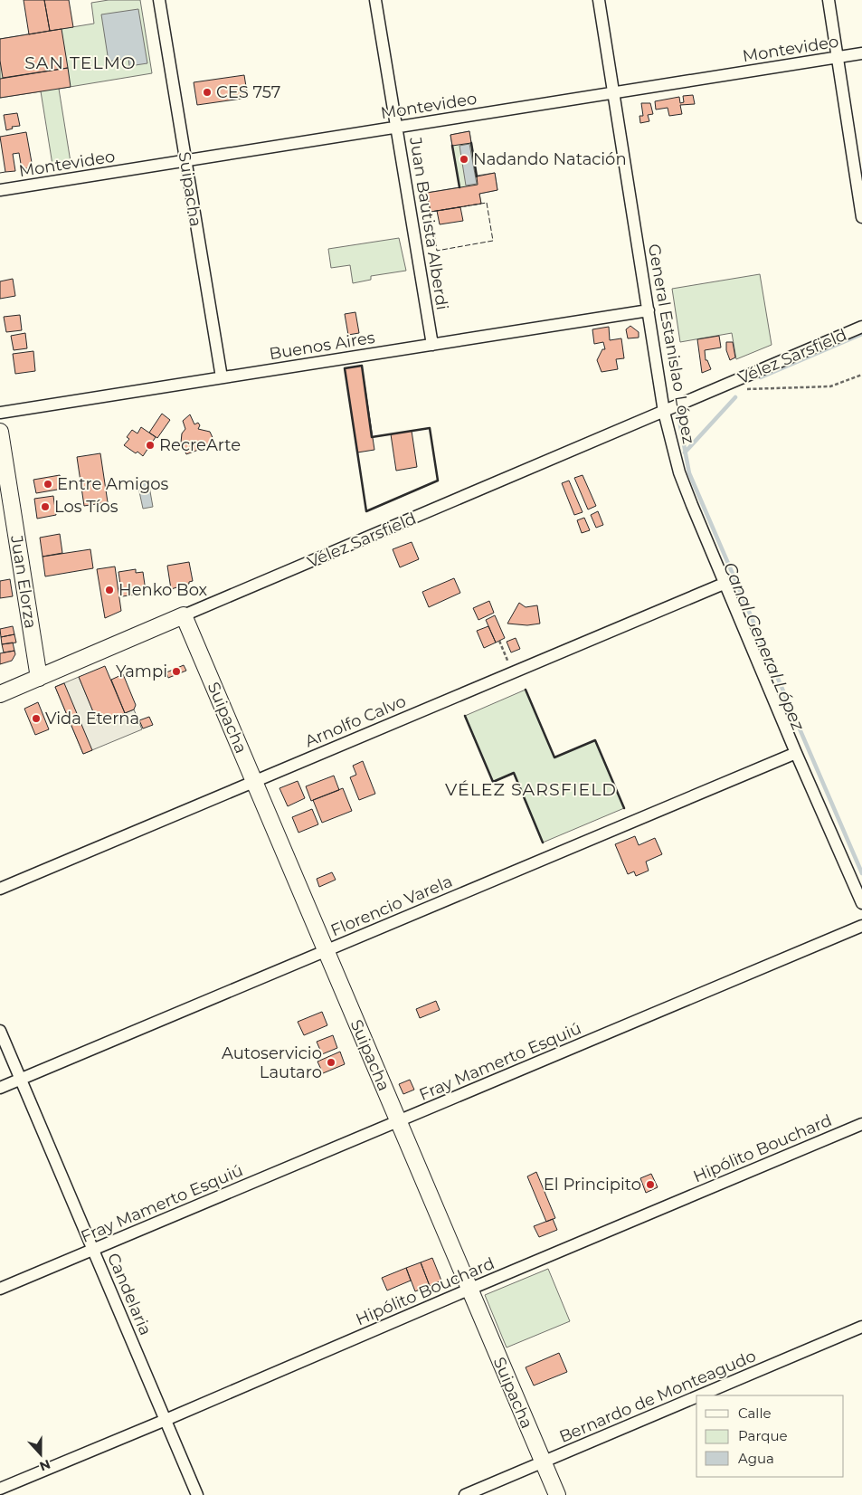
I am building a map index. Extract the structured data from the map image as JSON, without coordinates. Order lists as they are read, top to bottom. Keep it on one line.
{"streets":{"main road":["Suipacha","Vélez Sarsfield","Juan Elorza"],"street":["Montevideo","Juan Bautista Alberdi","General Estanislao López","Buenos Aires","Arnolfo Calvo","Florencio Varela","Fray Mamerto Esquiú","Hipólito Bouchard","Candelaria","Bernardo de Monteagudo"]},"crossings":[["Montevideo","Suipacha"],["Montevideo","Juan Bautista Alberdi"],["Montevideo","General Estanislao López"],["Suipacha","Buenos Aires"],["Suipacha","Vélez Sarsfield"],["Suipacha","Arnolfo Calvo"],["Suipacha","Florencio Varela"],["Suipacha","Fray Mamerto Esquiú"],["Suipacha","Hipólito Bouchard"],["Suipacha","Bernardo de Monteagudo"],["Juan Bautista Alberdi","Buenos Aires"],["General Estanislao López","Buenos Aires"],["General Estanislao López","Vélez Sarsfield"],["General Estanislao López","Arnolfo Calvo"],["General Estanislao López","Florencio Varela"],["Vélez Sarsfield","Juan Elorza"],["Florencio Varela","Candelaria"],["Fray Mamerto Esquiú","Candelaria"],["Hipólito Bouchard","Candelaria"]],"districts":["SAN TELMO","VÉLEZ SARSFIELD"],"water":["Canal General López"],"places":["CES 757","Nadando Natación","RecreArte","Entre Amigos","Los Tíos","Henko Box","Yampi","Vida Eterna","Autoservicio Lautaro","El Principito"],"legend":["Calle","Parque","Agua"],"north":"bottom"}
